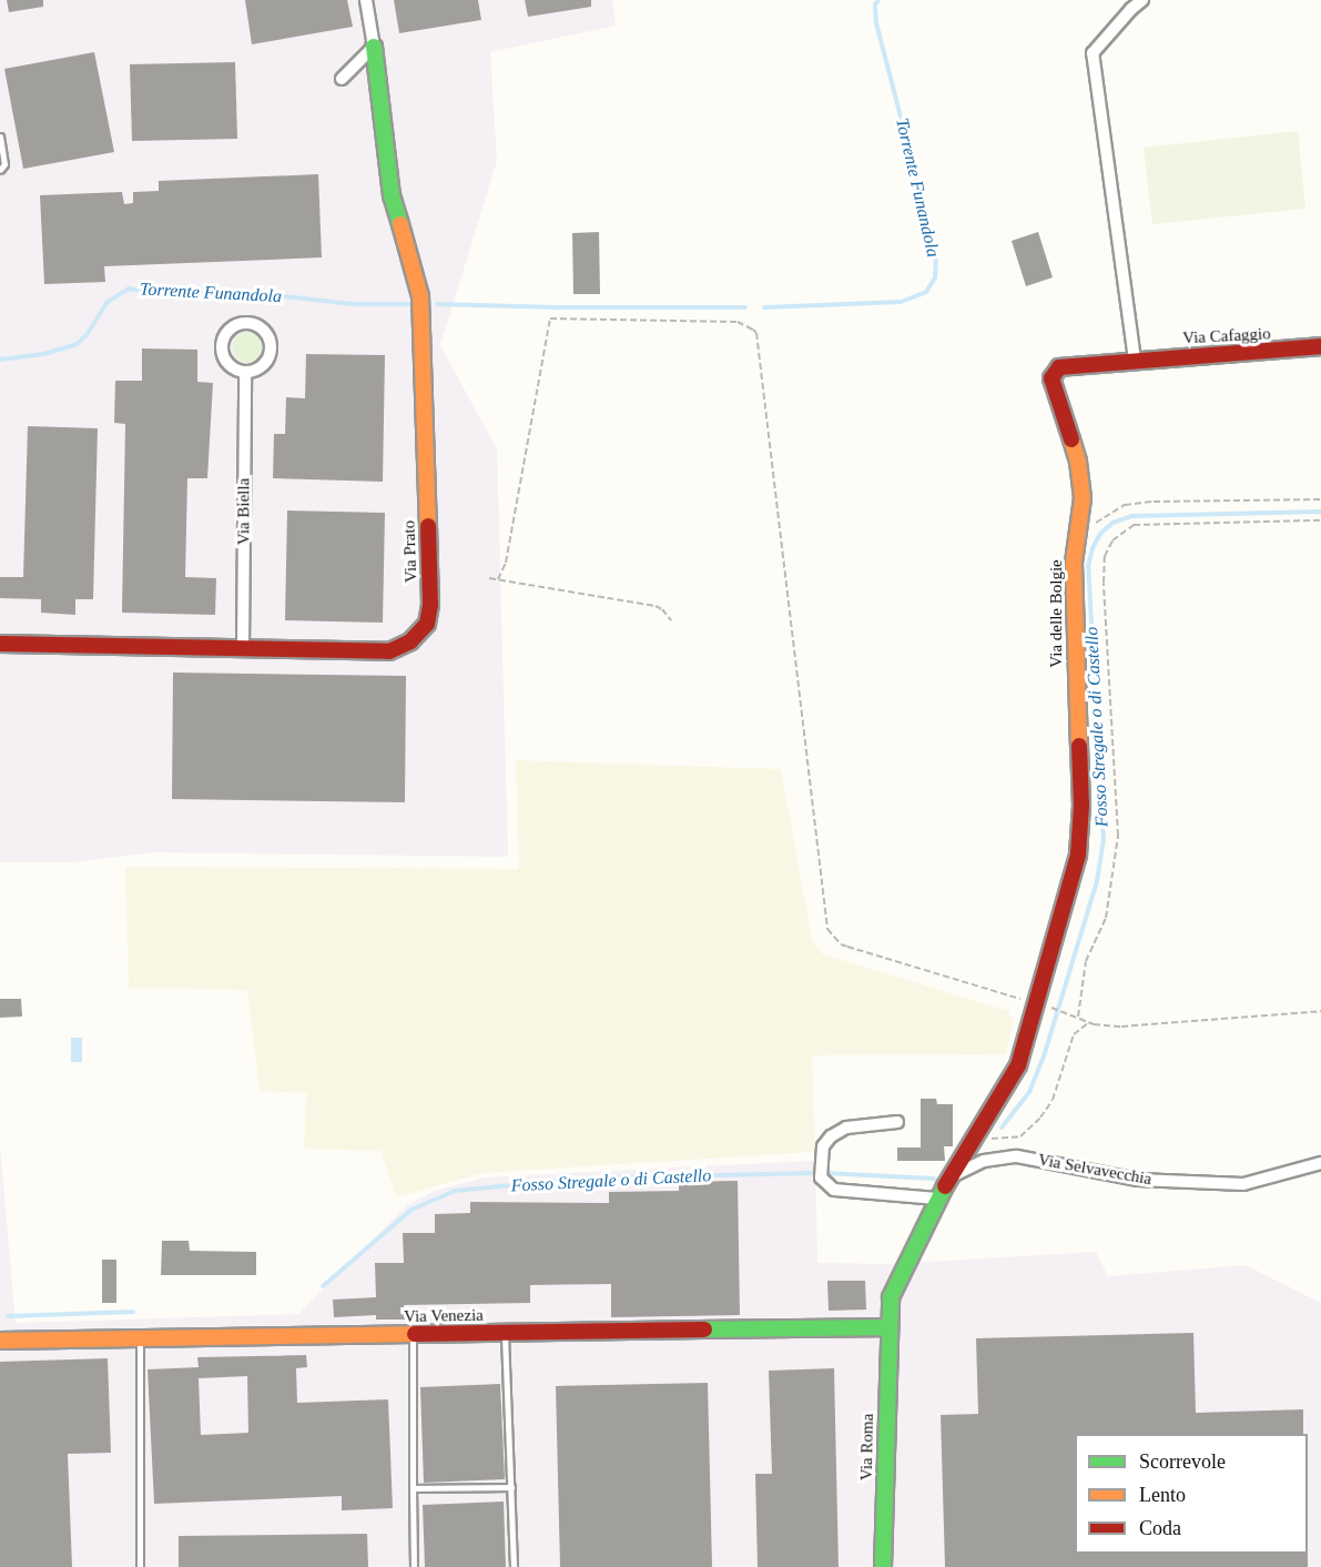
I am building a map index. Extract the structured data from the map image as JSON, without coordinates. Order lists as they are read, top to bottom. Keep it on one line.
{"streets":{"street":["Via Cafaggio","Via Biella","Via Prato","Via delle Bolgie","Via Selvavecchia","Via Venezia","Via Roma"]},"crossings":[["Via Cafaggio","Via delle Bolgie"],["Via Biella","Via Prato"],["Via delle Bolgie","Via Selvavecchia"],["Via delle Bolgie","Via Roma"],["Via Venezia","Via Roma"]],"water":["Torrente Funandola","Fosso Stregale o di Castello"],"legend":["Scorrevole","Lento","Coda"]}
